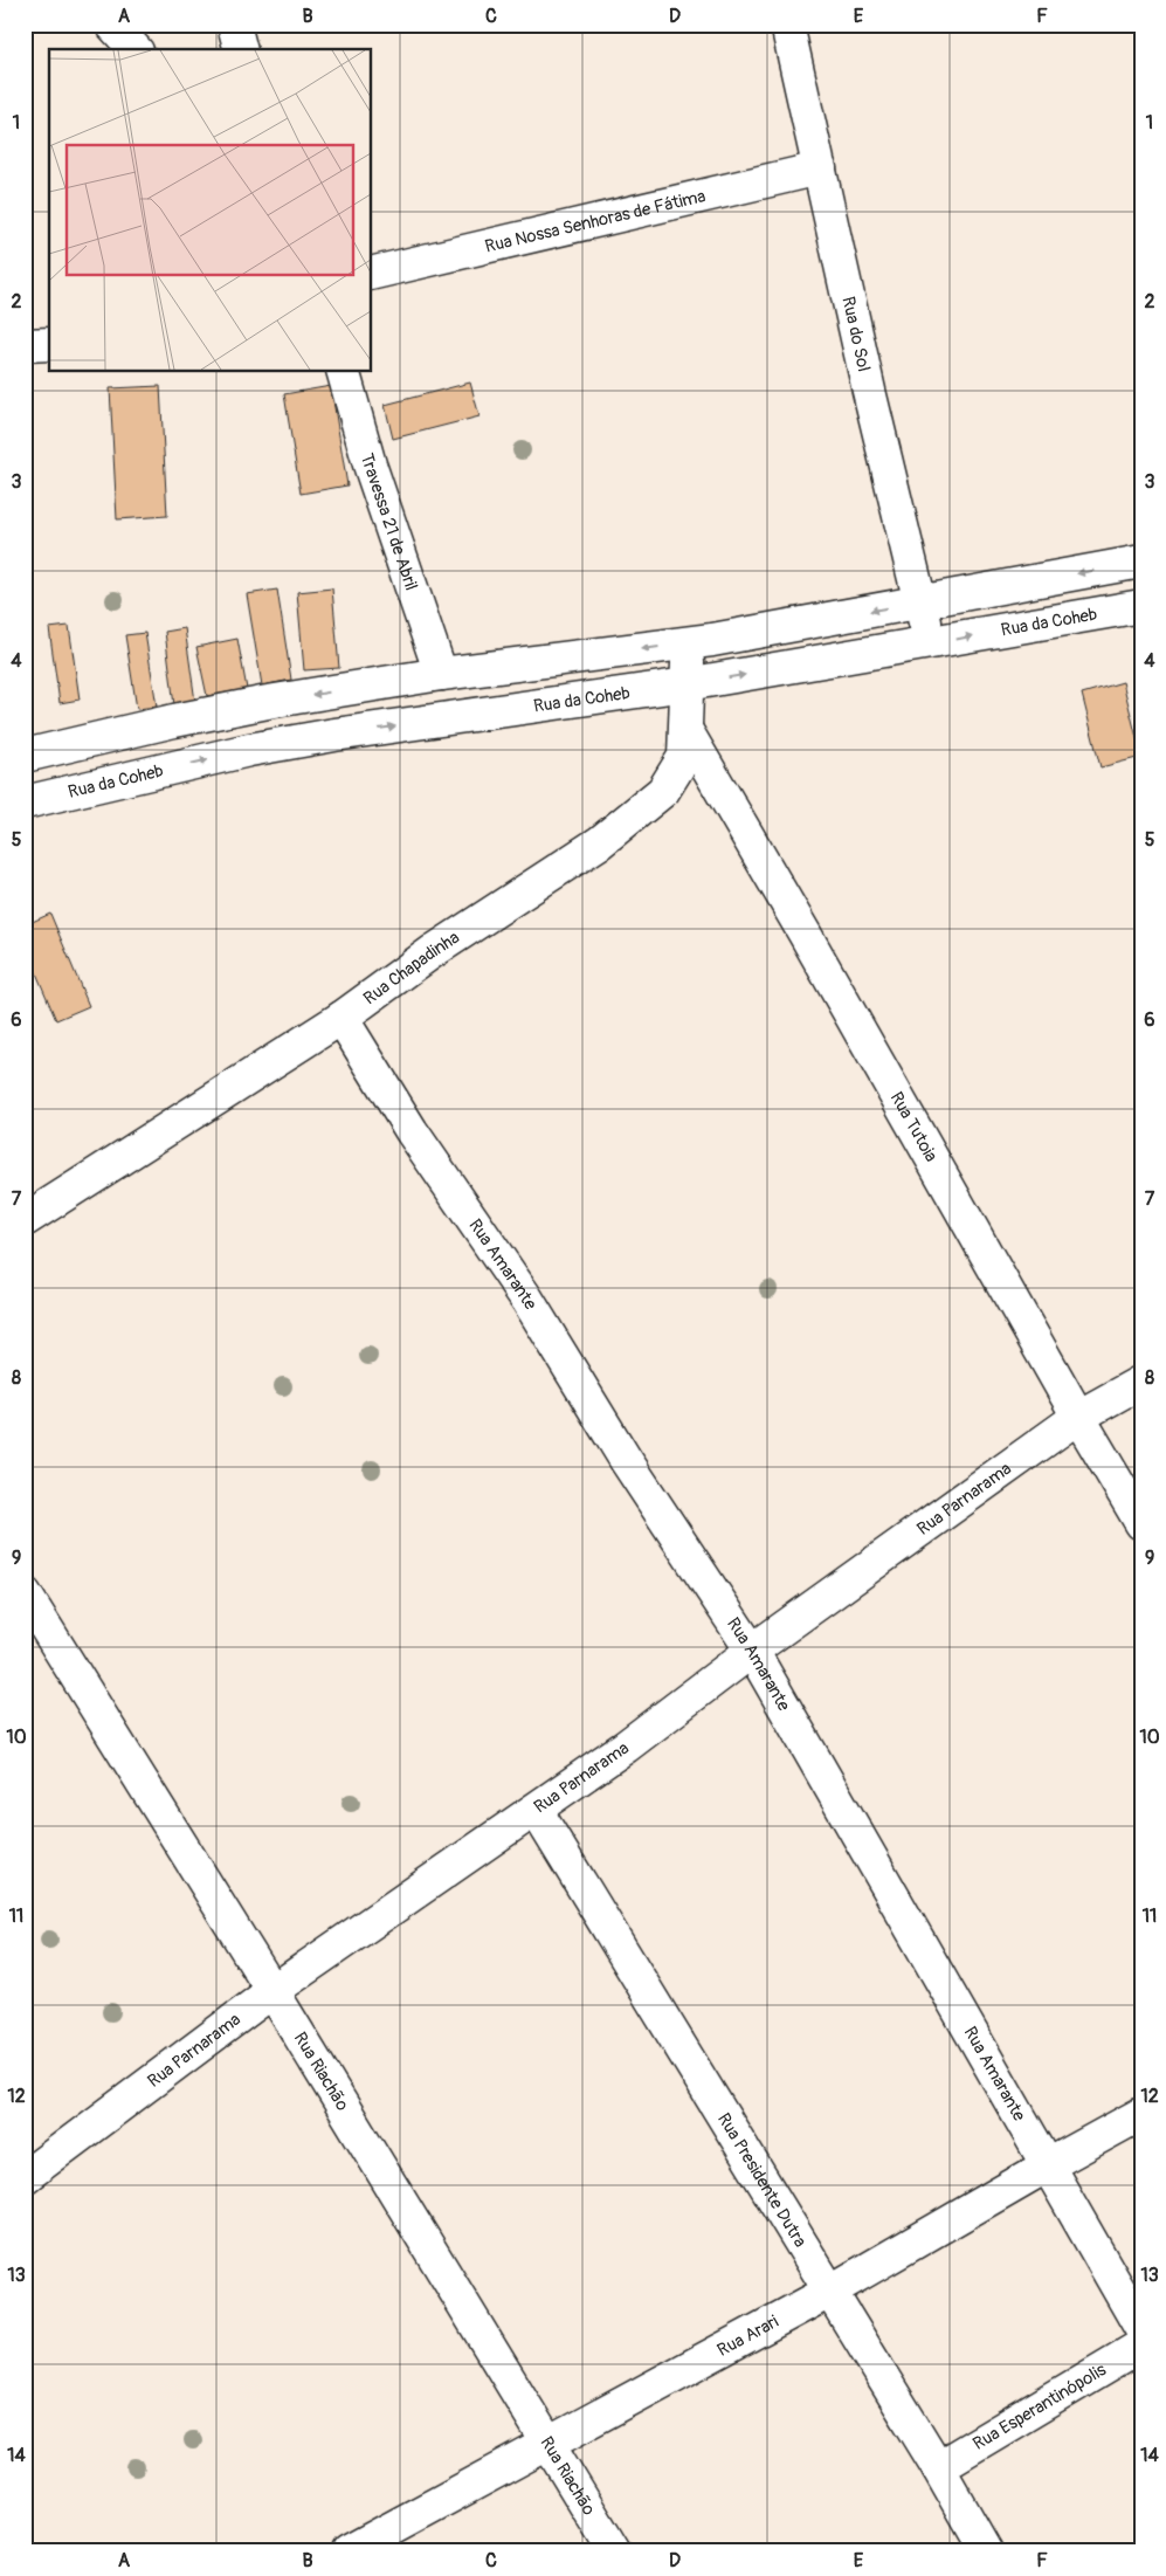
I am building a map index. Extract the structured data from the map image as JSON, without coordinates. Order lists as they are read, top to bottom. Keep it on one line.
{"streets":{"street":["Rua Nossa Senhoras de Fátima","Rua do Sol","Travessa 21 de Abril","Rua da Coheb","Rua Chapadinha","Rua Tutoia","Rua Amarante","Rua Parnarama","Rua Riachão","Rua Presidente Dutra","Rua Arari","Rua Esperantinópolis"]},"crossings":[["Rua Nossa Senhoras de Fátima","Rua do Sol"],["Rua do Sol","Rua da Coheb"],["Rua da Coheb","Rua Chapadinha"],["Rua Chapadinha","Rua Tutoia"],["Rua Chapadinha","Rua Amarante"],["Rua Tutoia","Rua Parnarama"],["Rua Amarante","Rua Parnarama"],["Rua Amarante","Rua Arari"],["Rua Parnarama","Rua Riachão"],["Rua Parnarama","Rua Presidente Dutra"],["Rua Riachão","Rua Arari"],["Rua Presidente Dutra","Rua Arari"],["Rua Presidente Dutra","Rua Esperantinópolis"]],"grid":{"columns":["A","B","C","D","E","F"],"rows":["1","2","3","4","5","6","7","8","9","10","11","12","13","14"]}}
